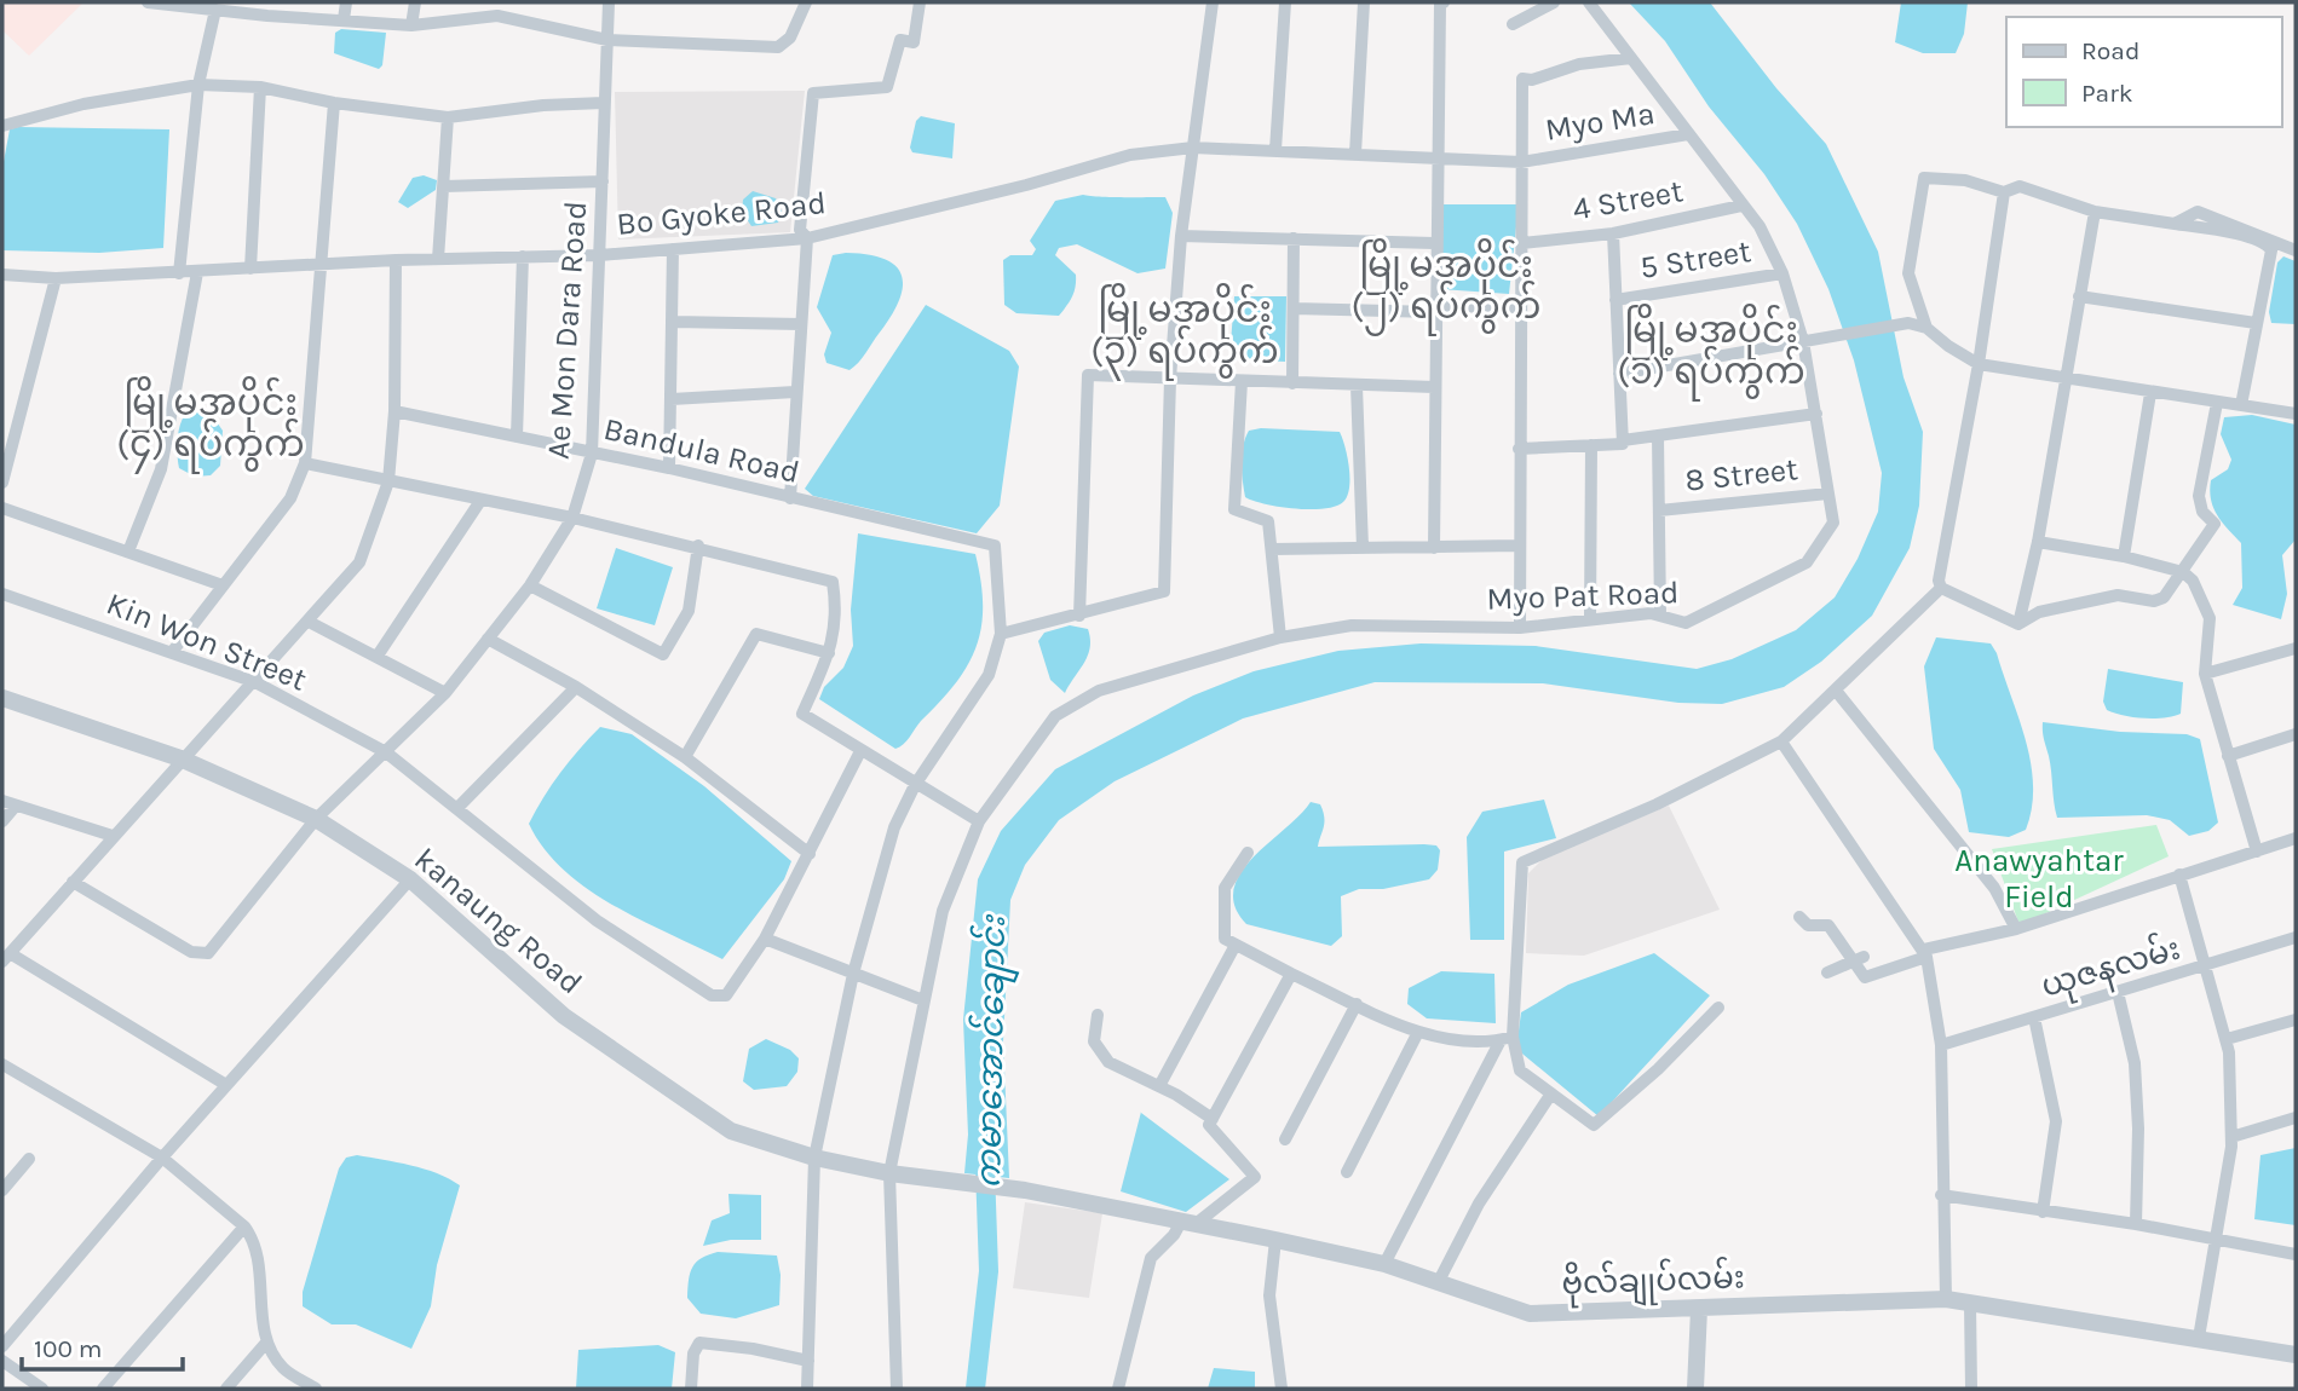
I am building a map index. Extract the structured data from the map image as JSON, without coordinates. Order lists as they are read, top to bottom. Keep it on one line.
{"streets":{"street":["Myo Ma","4 Street","Bo Gyoke Road","5 Street","Ae Mon Dara Road","Bandula Road","8 Street","Myo Pat Road","Kin Won Street","kanaung Road","ယုဇနလမ်း","ဗိုလ်ချုပ်လမ်း"]},"crossings":[["Myo Ma","Bo Gyoke Road"],["Myo Ma","Myo Pat Road"],["4 Street","Myo Pat Road"],["Bo Gyoke Road","Ae Mon Dara Road"],["5 Street","Myo Pat Road"],["Ae Mon Dara Road","Bandula Road"],["Ae Mon Dara Road","Kin Won Street"],["Ae Mon Dara Road","kanaung Road"],["8 Street","Myo Pat Road"],["Myo Pat Road","kanaung Road"],["kanaung Road","ဗိုလ်ချုပ်လမ်း"]],"districts":["မြို့မအပိုင်း (၂) ရပ်ကွက်","မြို့မအပိုင်း (၃) ရပ်ကွက်","မြို့မအပိုင်း (၁) ရပ်ကွက်","မြို့မအပိုင်း (၄) ရပ်ကွက်"],"water":["ကမာအောင်ချောင်း"],"parks":["Anawyahtar Field"],"legend":["Road","Park"],"scale_bar":"100 m"}
